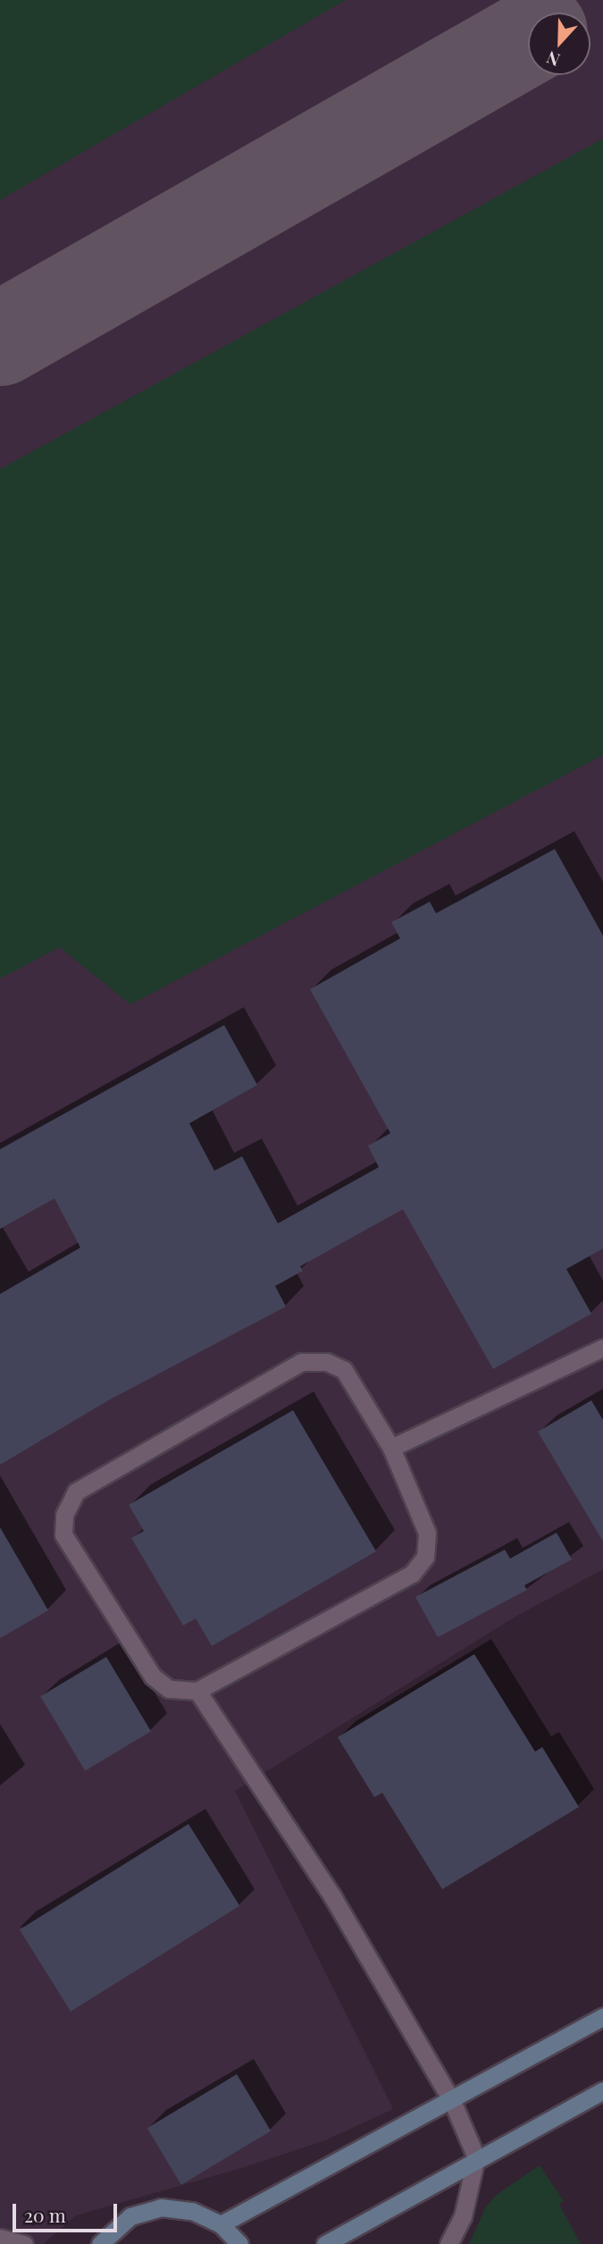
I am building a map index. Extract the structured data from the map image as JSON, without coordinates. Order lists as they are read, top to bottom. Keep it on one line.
{"scale_bar":"20 m","north":"bottom"}
